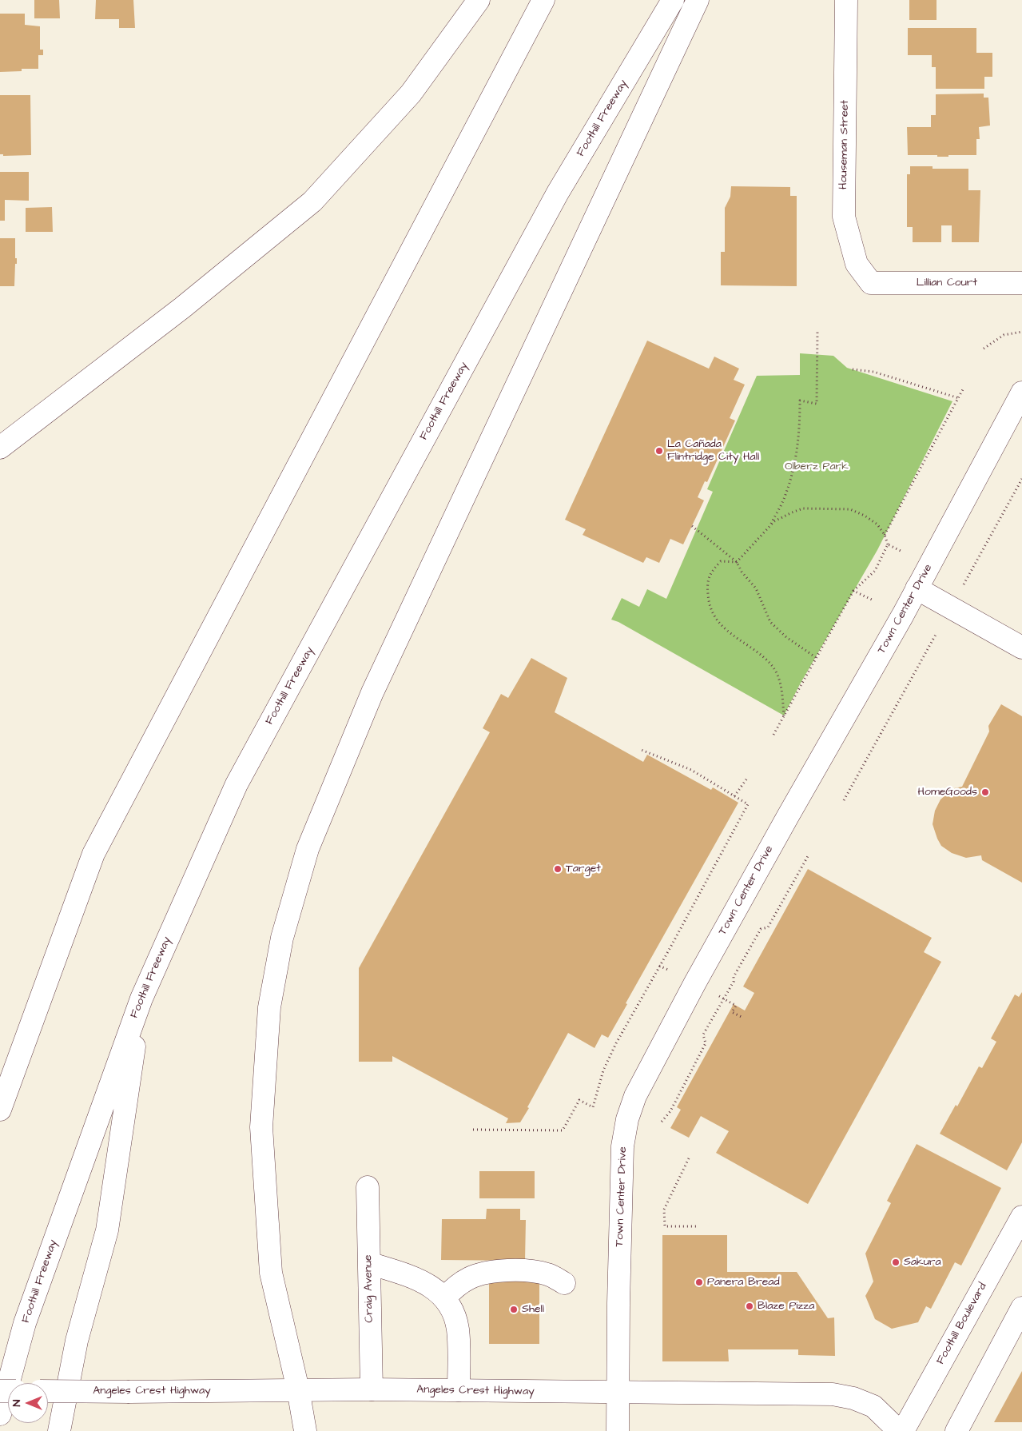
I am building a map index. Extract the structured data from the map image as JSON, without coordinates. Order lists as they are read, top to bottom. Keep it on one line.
{"streets":{"main road":["Foothill Freeway","Houseman Street","Lillian Court","Town Center Drive","Craig Avenue","Foothill Boulevard","Angeles Crest Highway"]},"crossings":[["Houseman Street","Lillian Court"],["Town Center Drive","Angeles Crest Highway"],["Craig Avenue","Angeles Crest Highway"]],"parks":["Olberz Park"],"places":["La Cañada Flintridge City Hall","HomeGoods","Target","Sakura","Panera Bread","Blaze Pizza","Shell"],"north":"left"}
